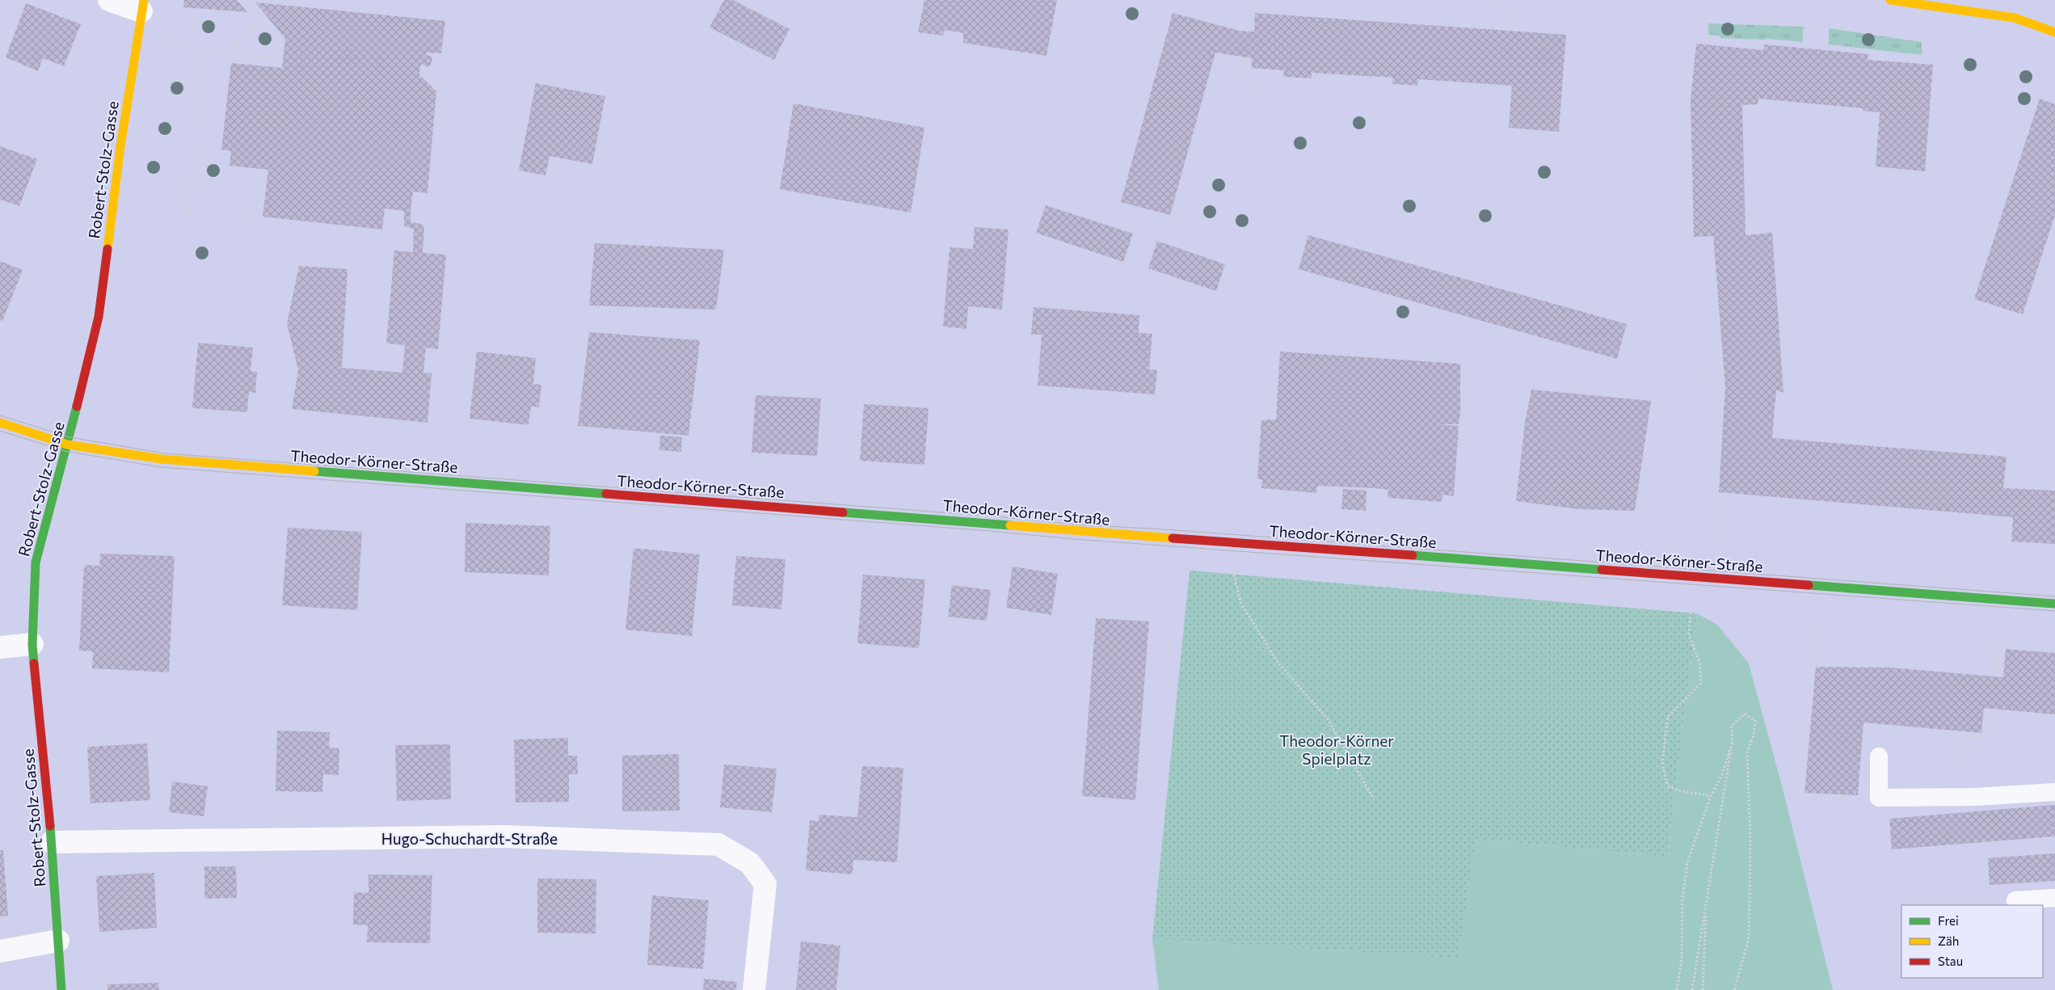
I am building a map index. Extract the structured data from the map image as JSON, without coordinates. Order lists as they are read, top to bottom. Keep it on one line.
{"streets":{"main road":["Robert-Stolz-Gasse","Theodor-Körner-Straße"],"street":["Hugo-Schuchardt-Straße"]},"crossings":[["Robert-Stolz-Gasse","Theodor-Körner-Straße"],["Robert-Stolz-Gasse","Hugo-Schuchardt-Straße"]],"parks":["Theodor-Körner Spielplatz"],"legend":["Frei","Zäh","Stau"]}
